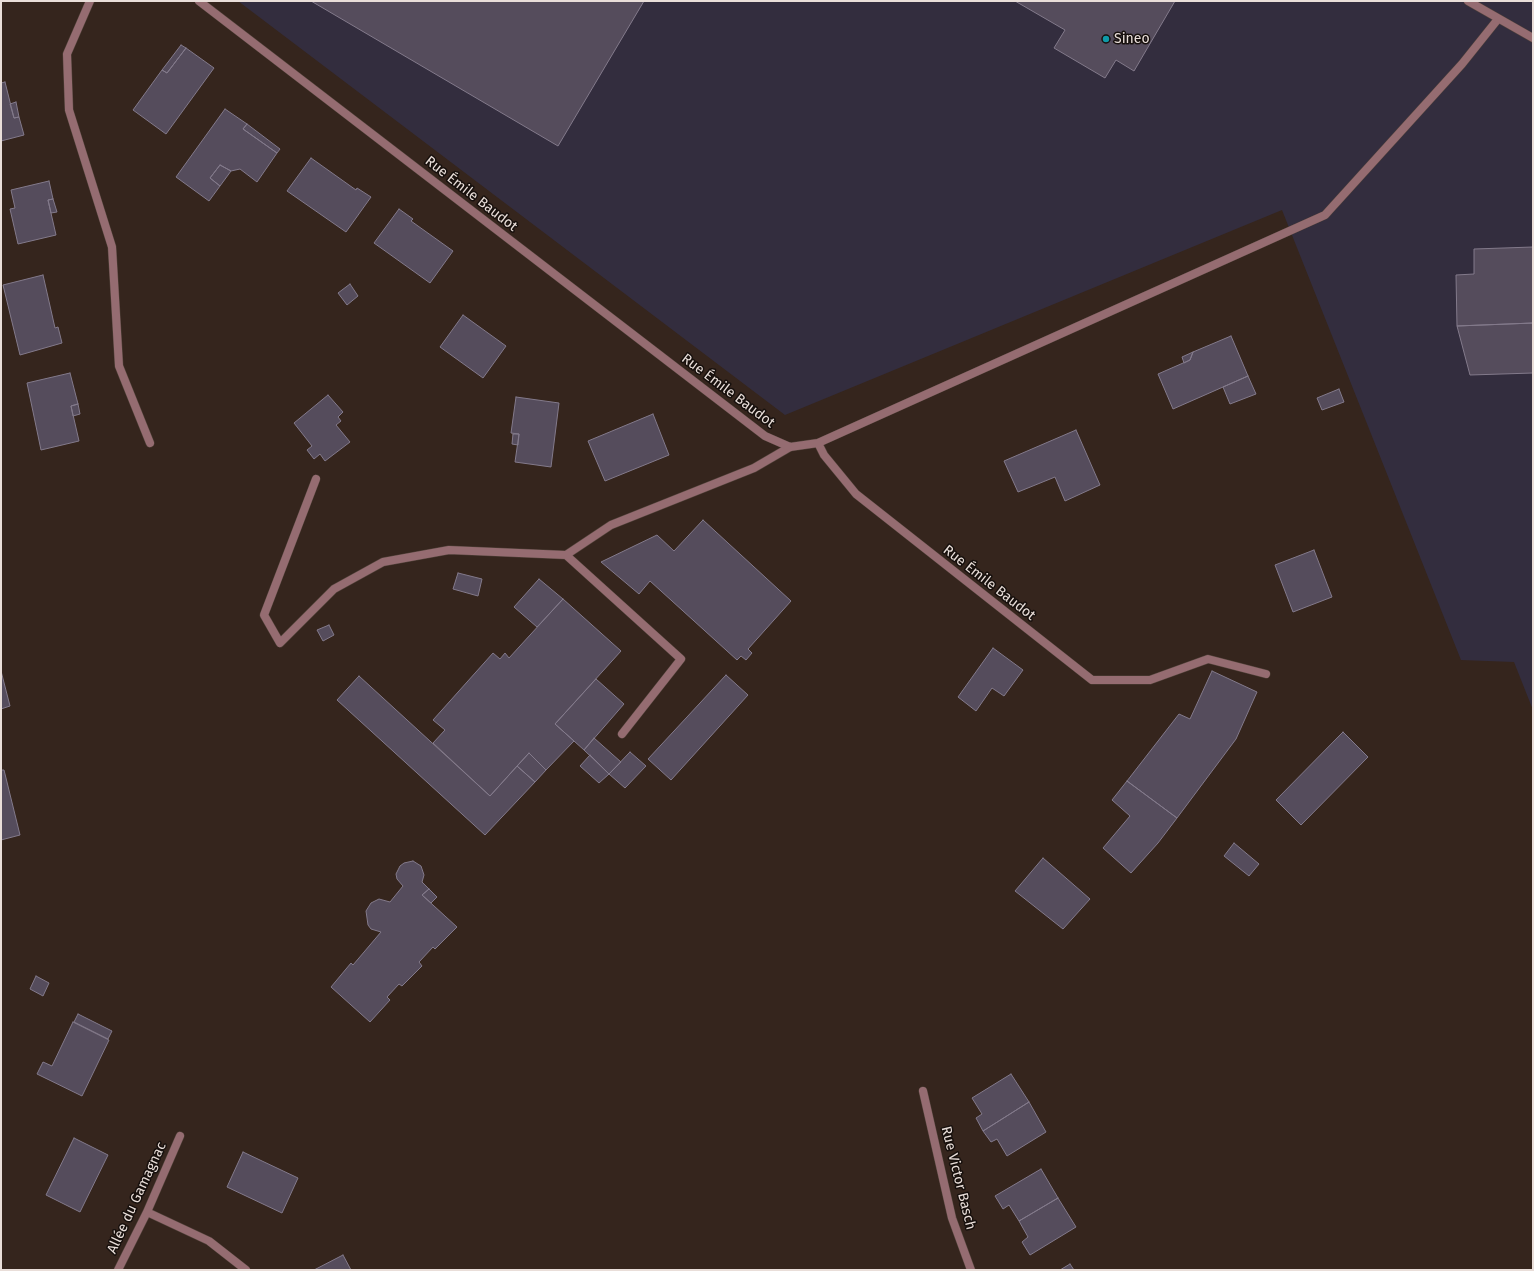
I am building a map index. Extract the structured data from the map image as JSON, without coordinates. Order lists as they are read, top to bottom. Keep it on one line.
{"streets":{"street":["Rue Émile Baudot","Rue Victor Basch","Allée du Gamagnac"]},"places":["Sineo"]}
